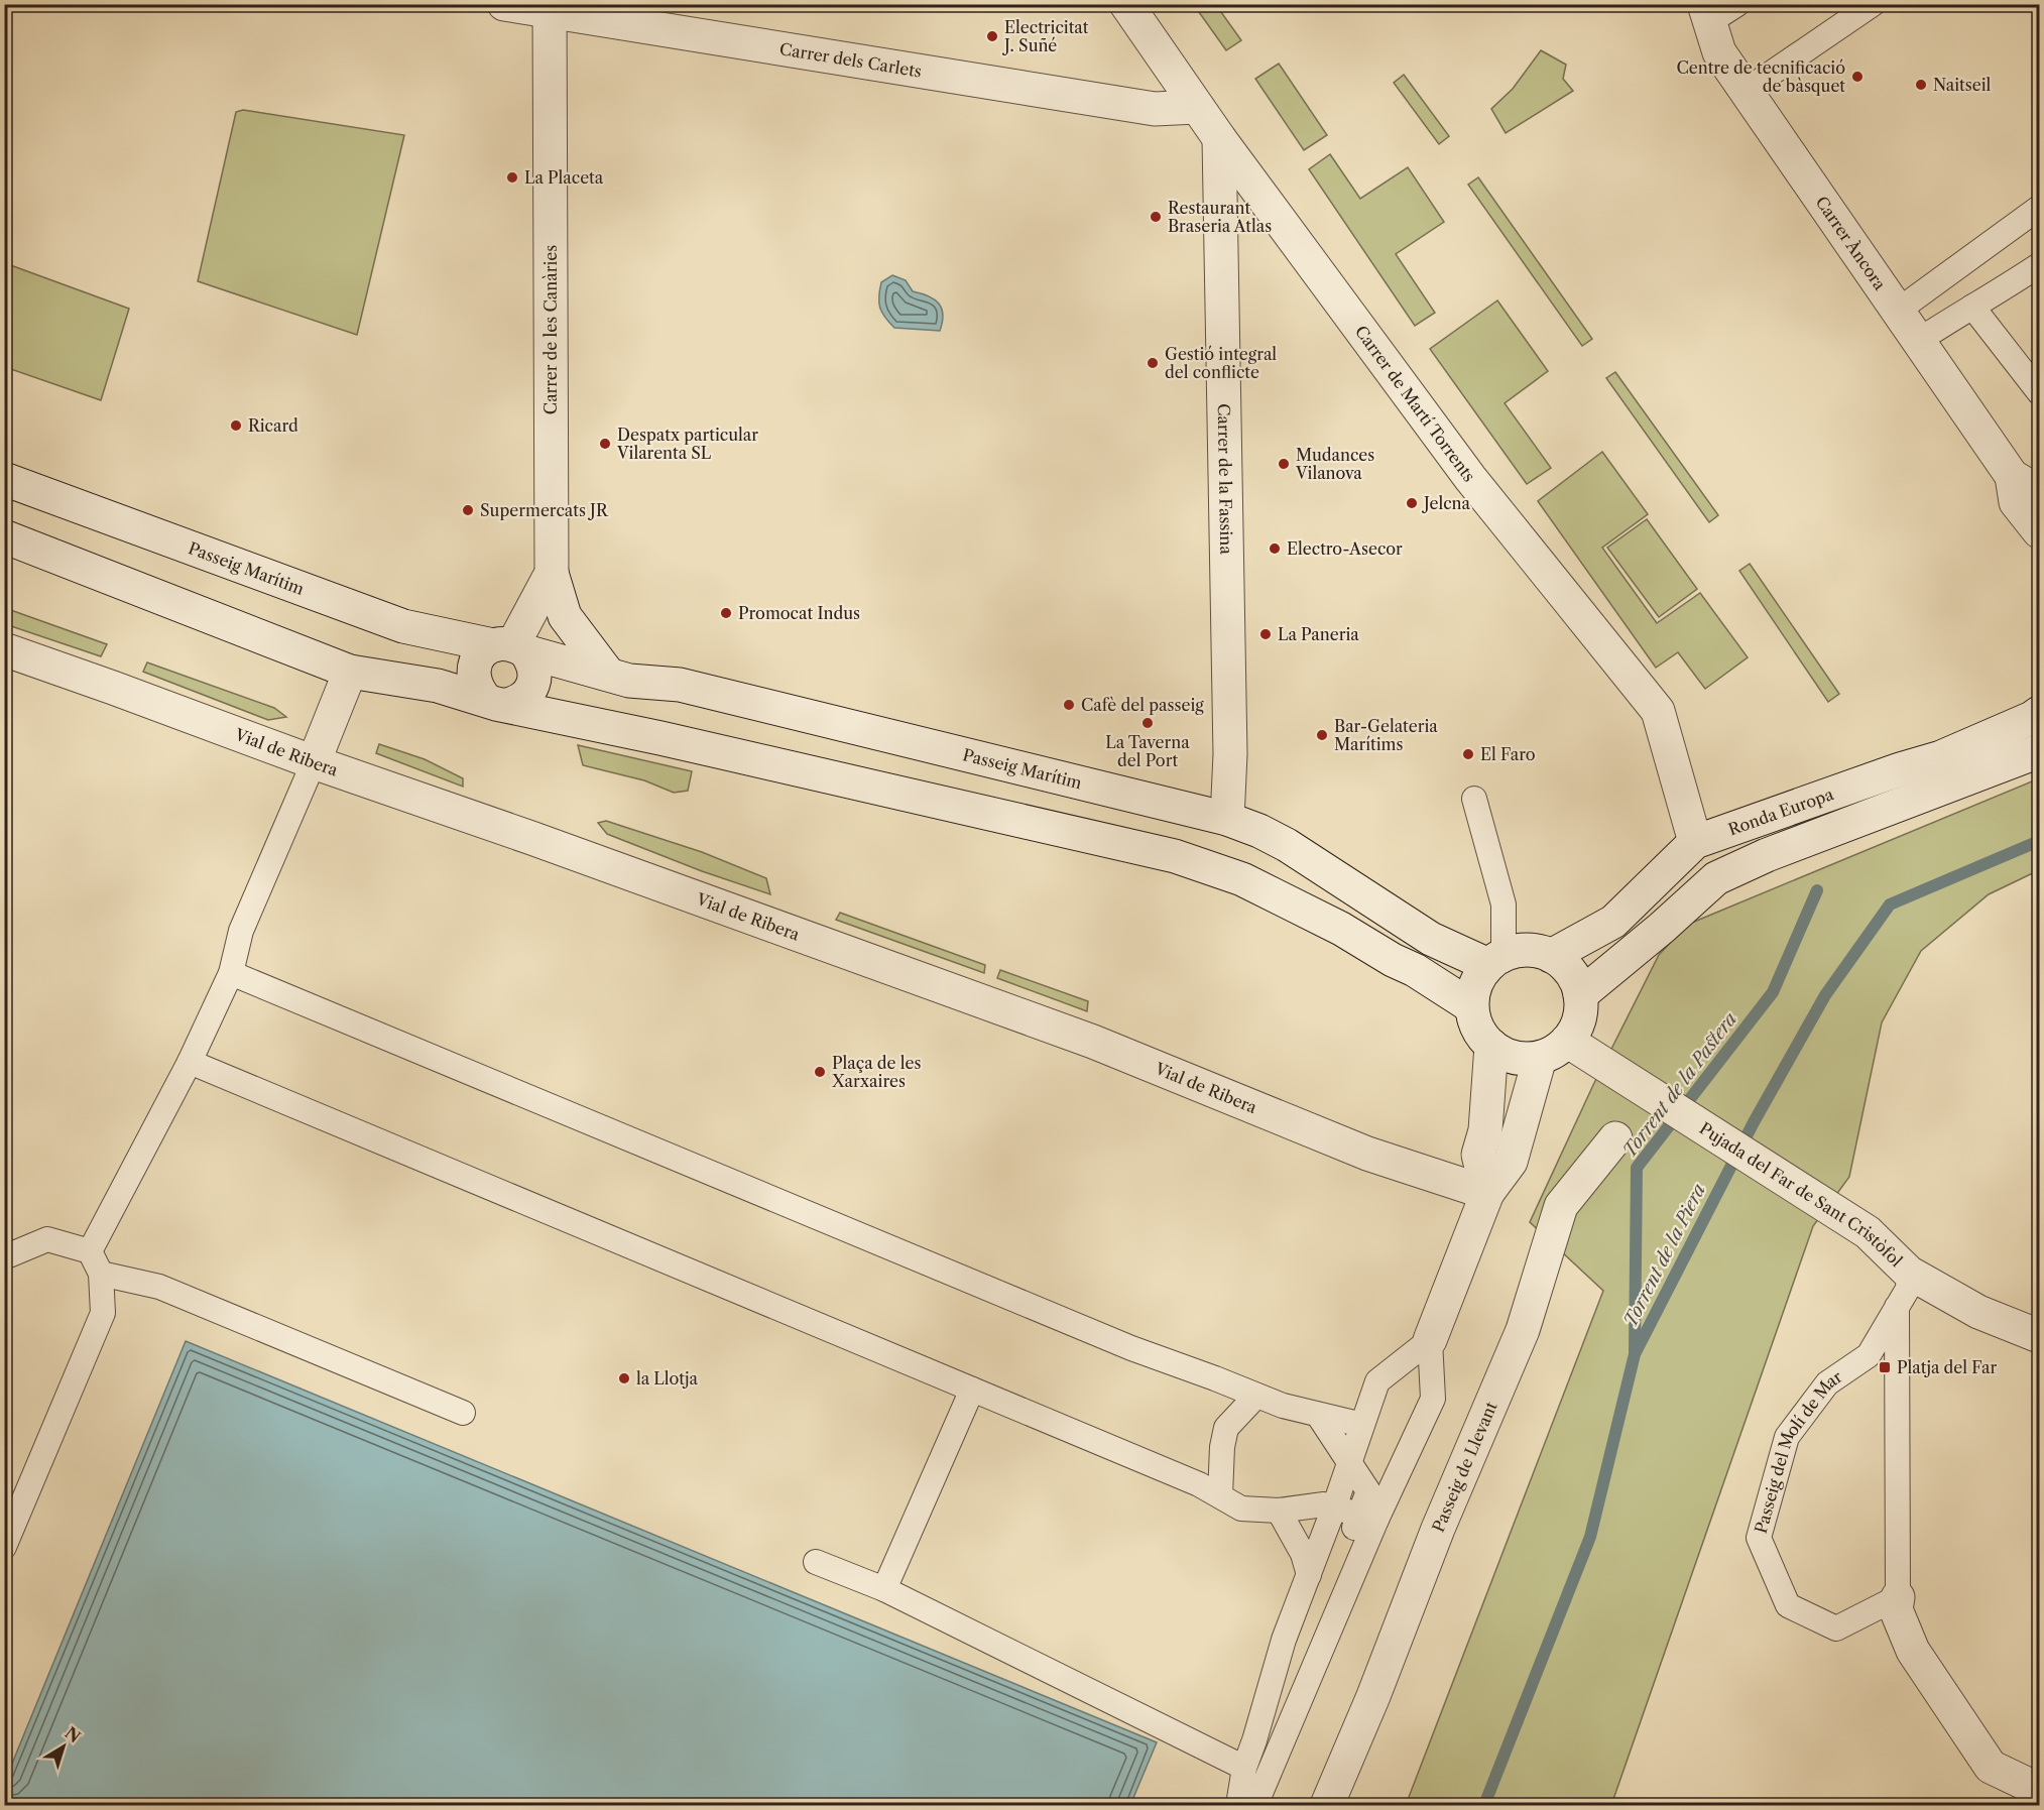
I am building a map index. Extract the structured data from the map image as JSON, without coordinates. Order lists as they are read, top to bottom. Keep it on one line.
{"streets":{"street":["Carrer dels Carlets","Carrer Àncora","Carrer de les Canàries","Carrer de Martí Torrents","Carrer de la Fassina","Passeig Marítim","Vial de Ribera","Ronda Europa","Pujada del Far de Sant Cristòfol","Passeig del Molí de Mar","Passeig de Llevant"]},"crossings":[["Carrer dels Carlets","Carrer de les Canàries"],["Carrer dels Carlets","Carrer de Martí Torrents"],["Carrer de les Canàries","Passeig Marítim"],["Carrer de Martí Torrents","Carrer de la Fassina"],["Carrer de Martí Torrents","Ronda Europa"],["Carrer de la Fassina","Passeig Marítim"],["Passeig Marítim","Ronda Europa"],["Passeig Marítim","Pujada del Far de Sant Cristòfol"],["Ronda Europa","Pujada del Far de Sant Cristòfol"],["Pujada del Far de Sant Cristòfol","Passeig del Molí de Mar"]],"water":["Torrent de la Pastera","Torrent de la Piera"],"places":{"other":["Electricitat J. Suñé","Centre de tecnificació de bàsquet","Naitseil","La Placeta","Restaurant Braseria Atlas","Gestió integral del conflicte","Ricard","Despatx particular Vilarenta SL","Mudances Vilanova","Jelcna","Supermercats JR","Electro-Asecor","Promocat Indus","La Paneria","Cafè del passeig","La Taverna del Port","Bar-Gelateria Marítims","El Faro","Plaça de les Xarxaires","la Llotja"],"transit":["Platja del Far"]},"north":"top right"}
